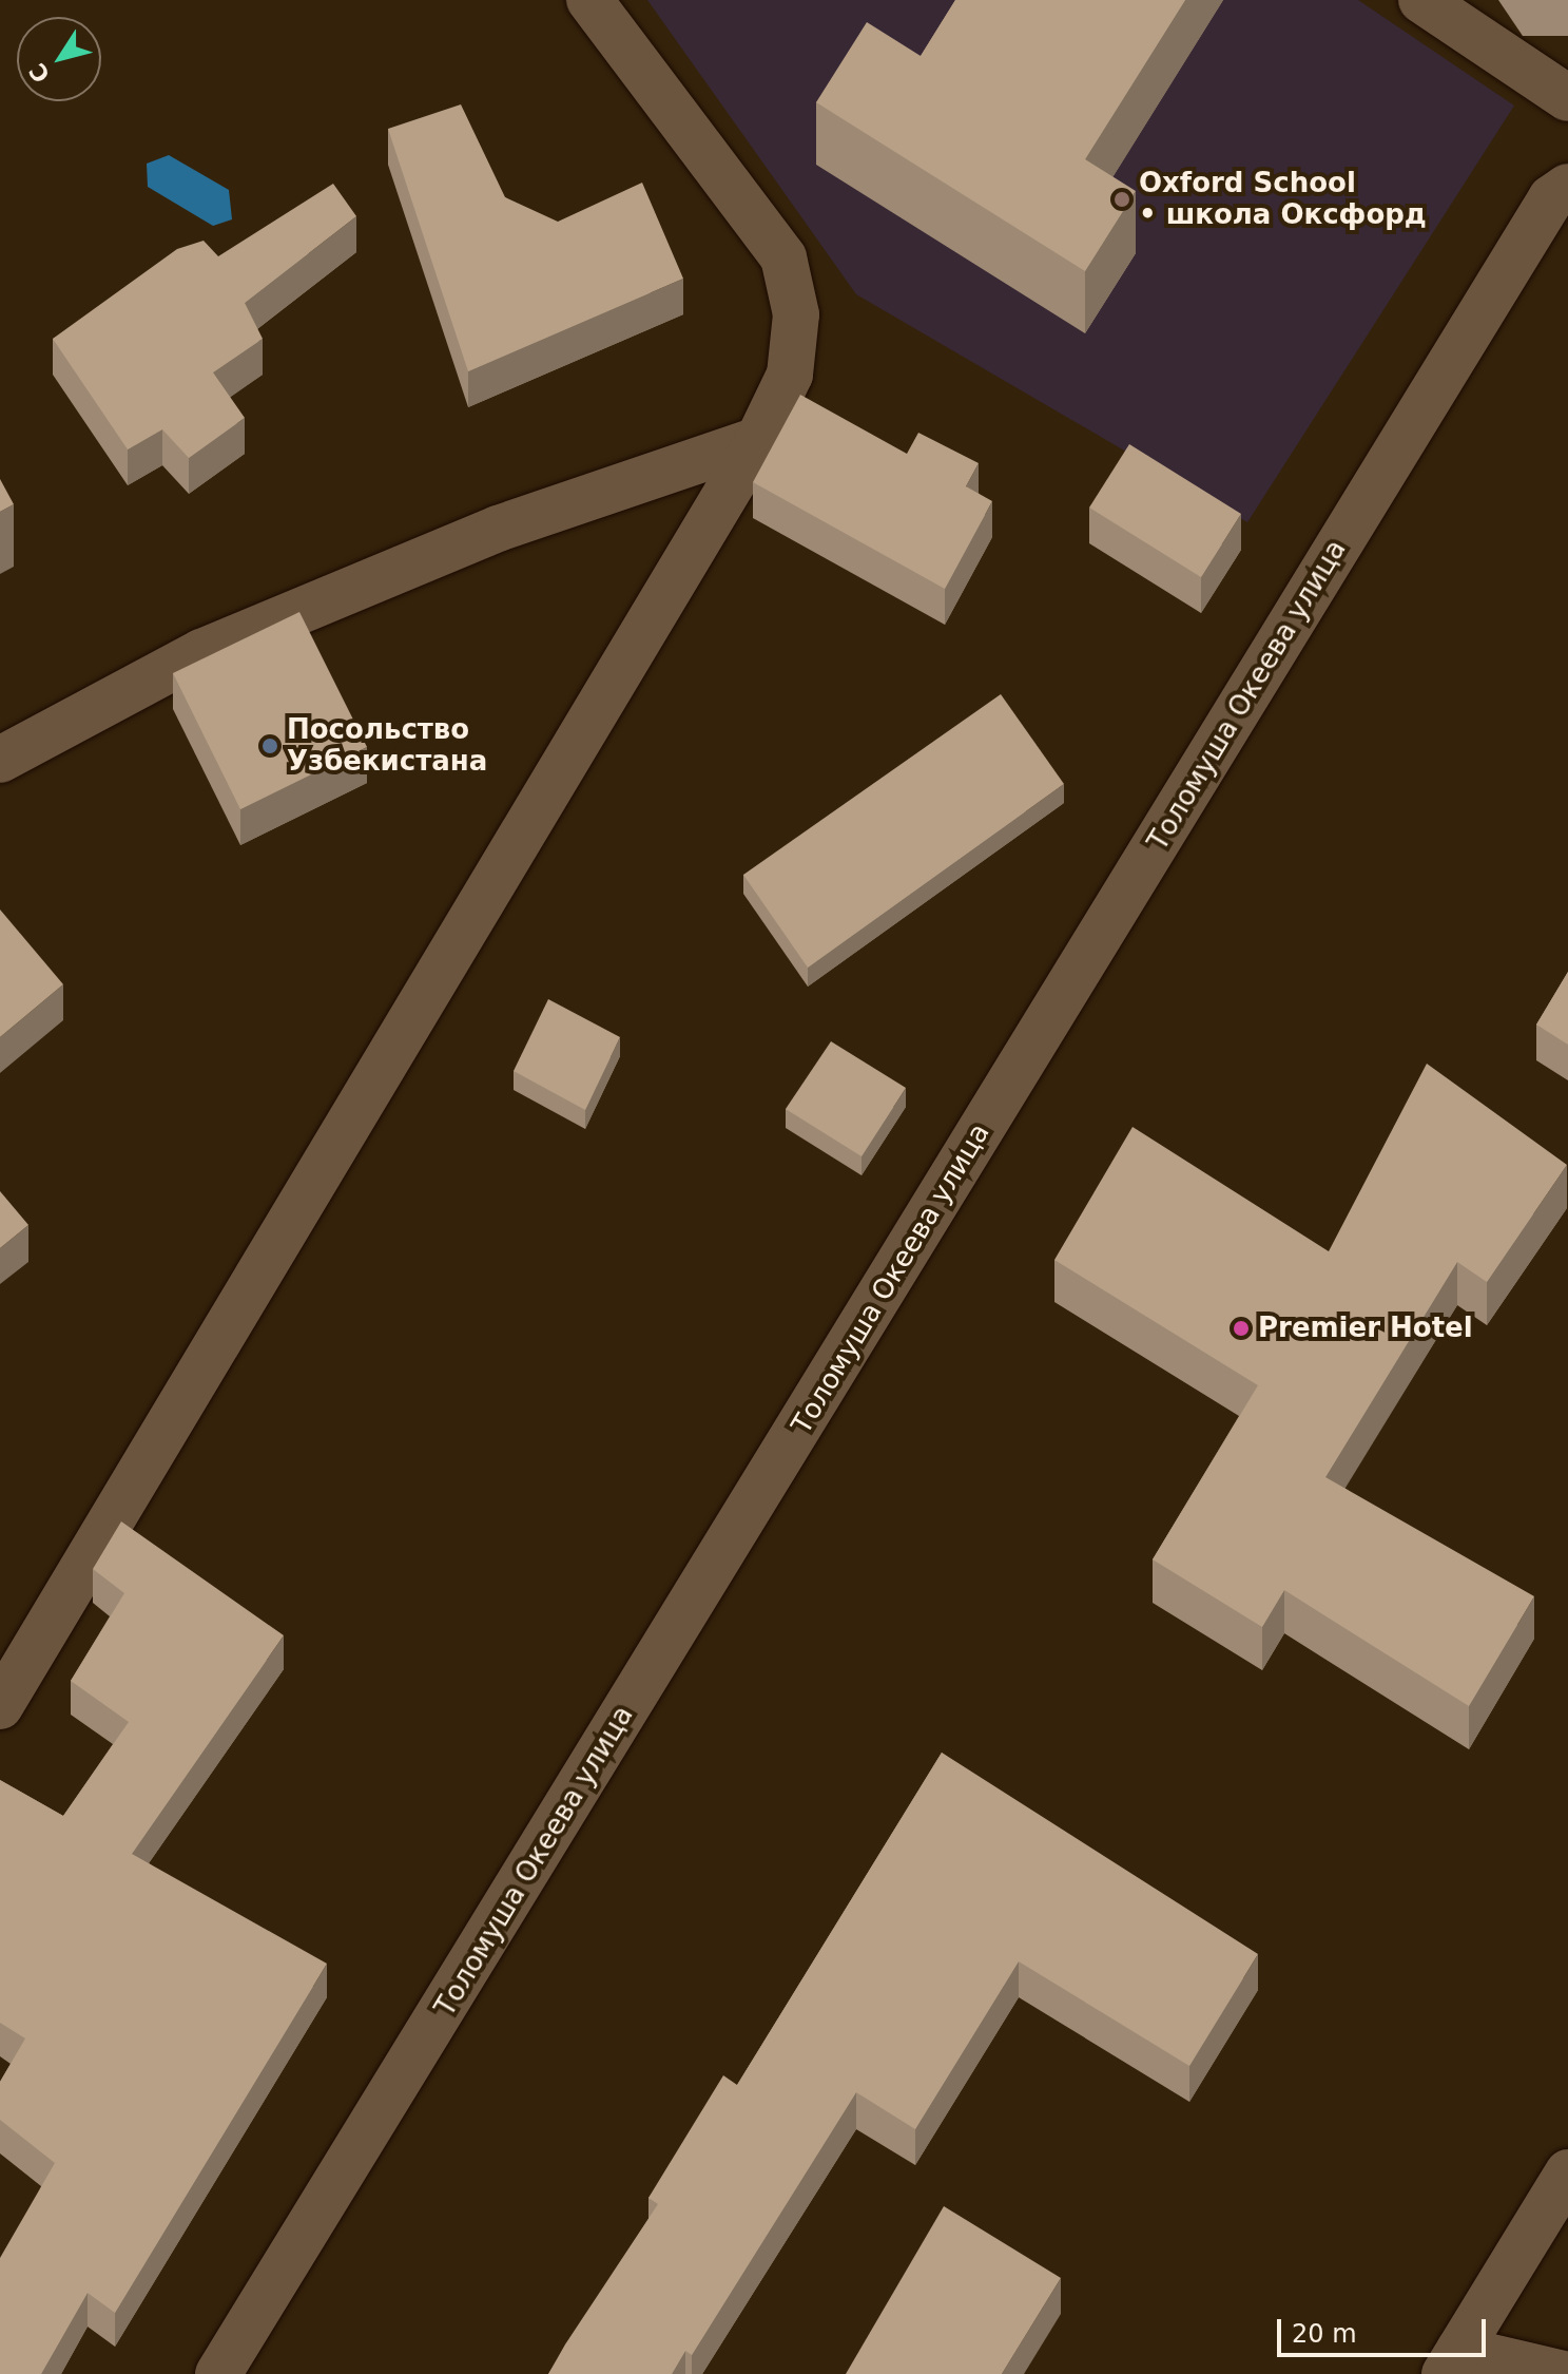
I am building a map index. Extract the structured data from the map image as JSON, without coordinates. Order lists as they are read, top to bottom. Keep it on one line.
{"streets":{"street":["Толомуша Океева улица"]},"places":["Oxford School • школа Оксфорд","Посольство Узбекистана","Premier Hotel"],"scale_bar":"20 m","north":"bottom left"}
